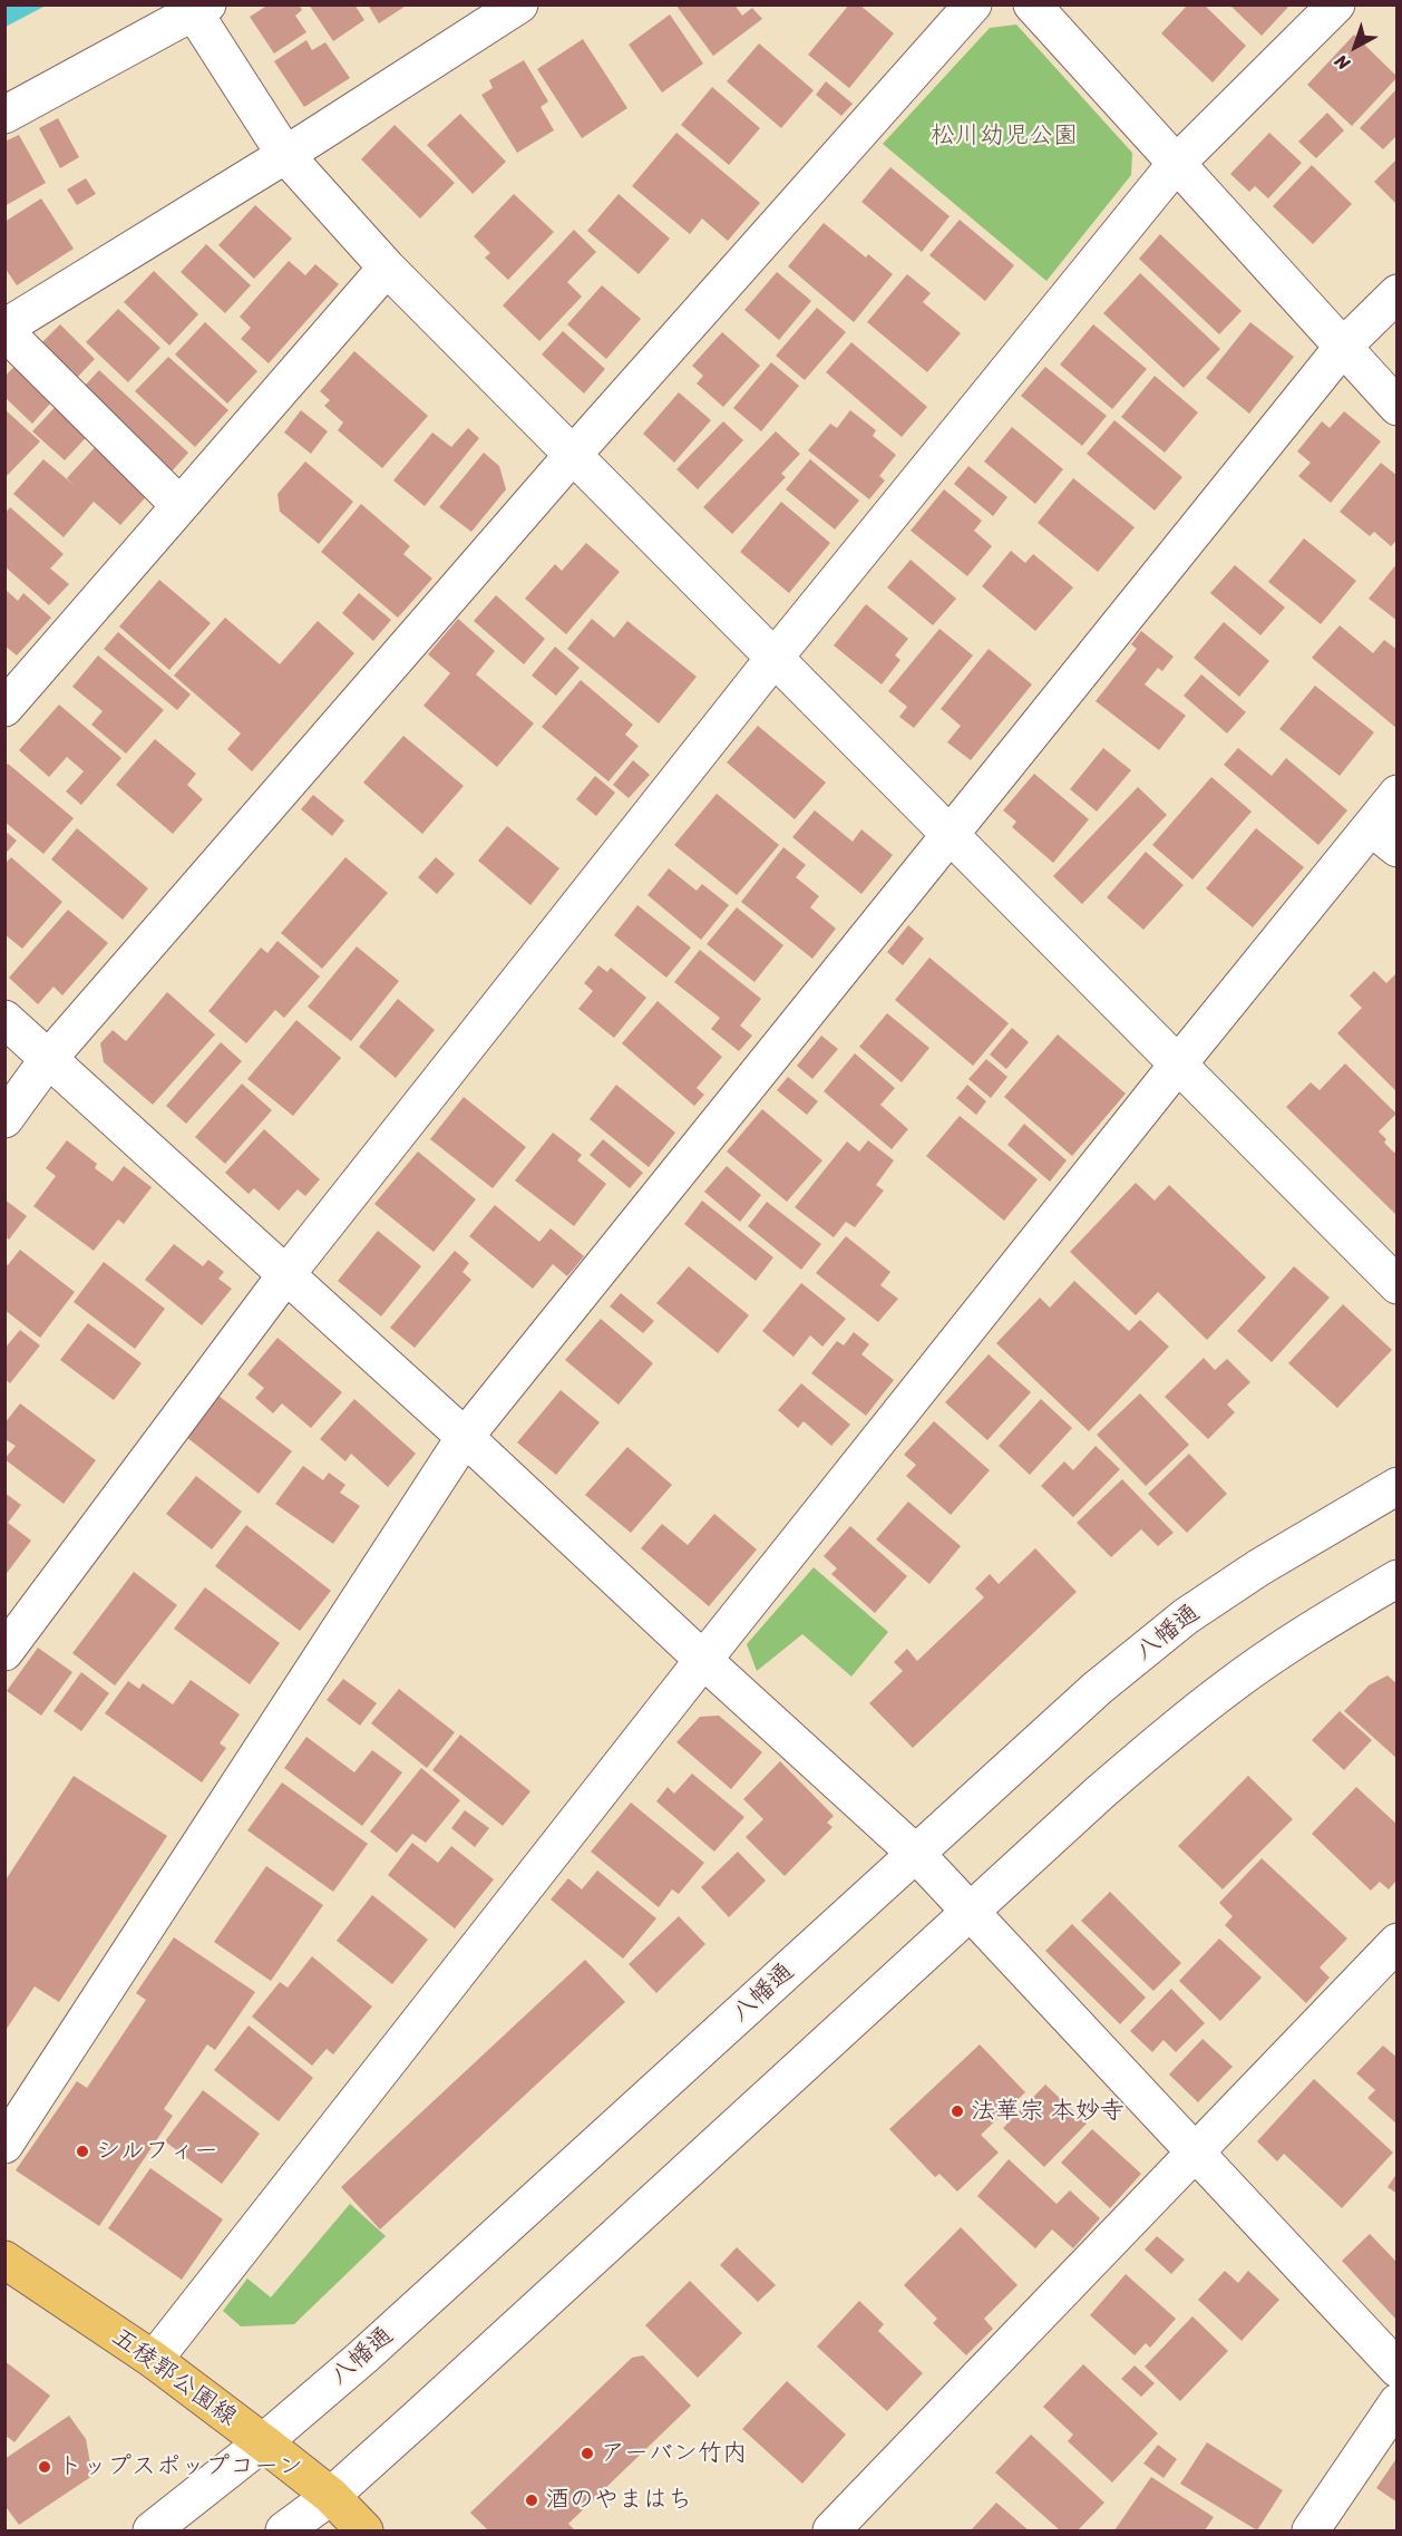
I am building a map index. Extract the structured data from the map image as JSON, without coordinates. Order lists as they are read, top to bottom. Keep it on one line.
{"streets":{"main road":["五稜郭公園線"],"street":["八幡通"]},"crossings":[["八幡通","五稜郭公園線"]],"parks":["松川幼児公園"],"places":["法華宗 本妙寺","シルフィー","アーバン竹内","トップスポップコーン","酒のやまはち"],"north":"bottom left"}
